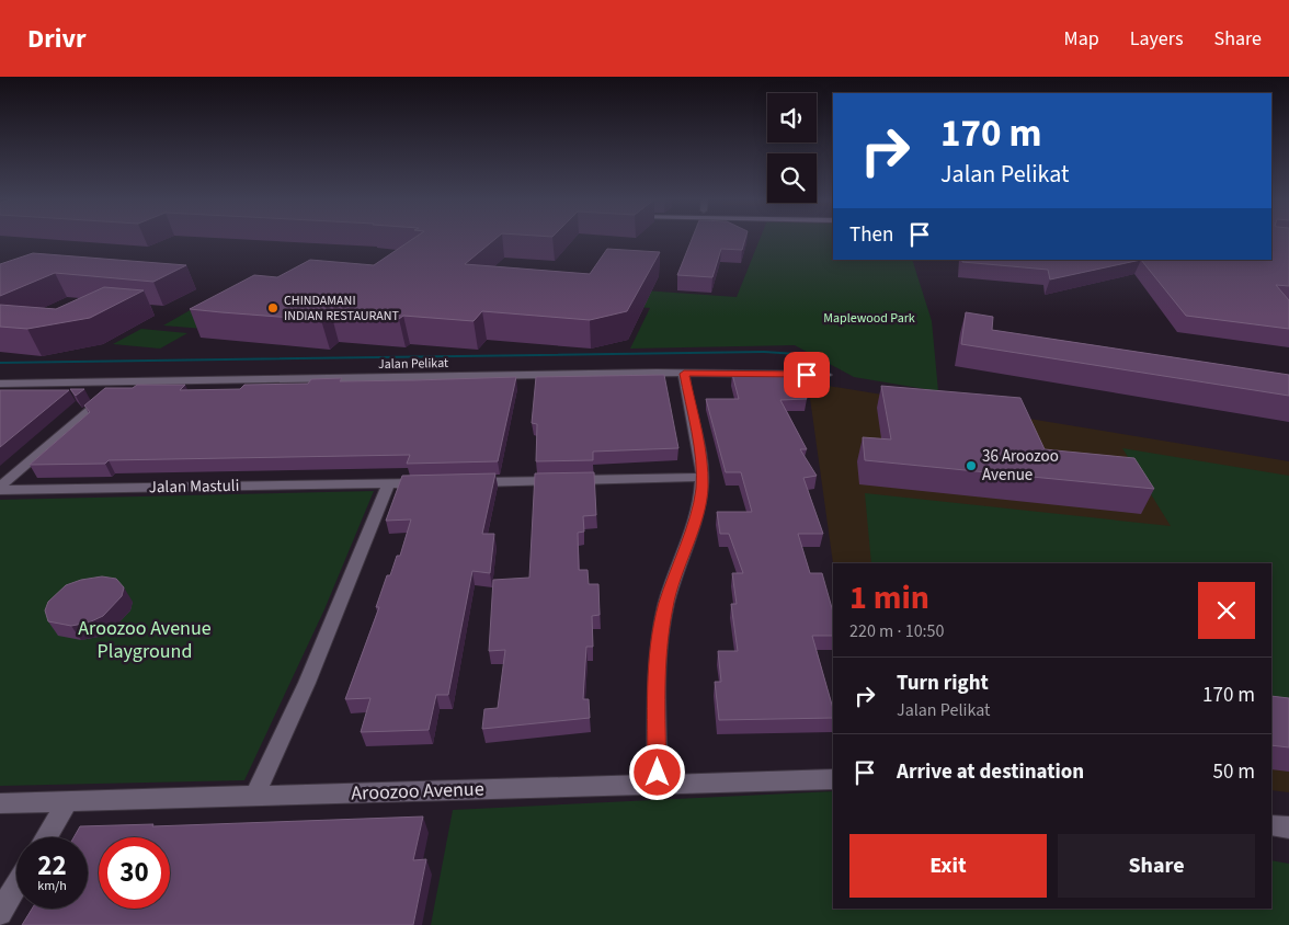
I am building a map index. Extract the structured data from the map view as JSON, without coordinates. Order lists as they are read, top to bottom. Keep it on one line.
{"streets":{"street":["Jalan Pelikat","Jalan Mastuli","Aroozoo Avenue"]},"crossings":[["Jalan Pelikat","Jalan Mastuli"]],"parks":["Maplewood Park","Aroozoo Avenue Playground"],"places":["CHINDAMANI INDIAN RESTAURANT","36 Aroozoo Avenue"],"page":{"header":"Drivr","nav":["Map","Layers","Share"],"turn":["170 m","Jalan Pelikat"],"then":"Then","heading":["1 min","220 m · 10:50"],"list":[{"name":"Turn right","note":"Jalan Pelikat","value":"170 m"},{"name":"Arrive at destination","value":"50 m"}],"buttons":["Exit","Share"],"speed":"22 km/h","limit":"30"}}
